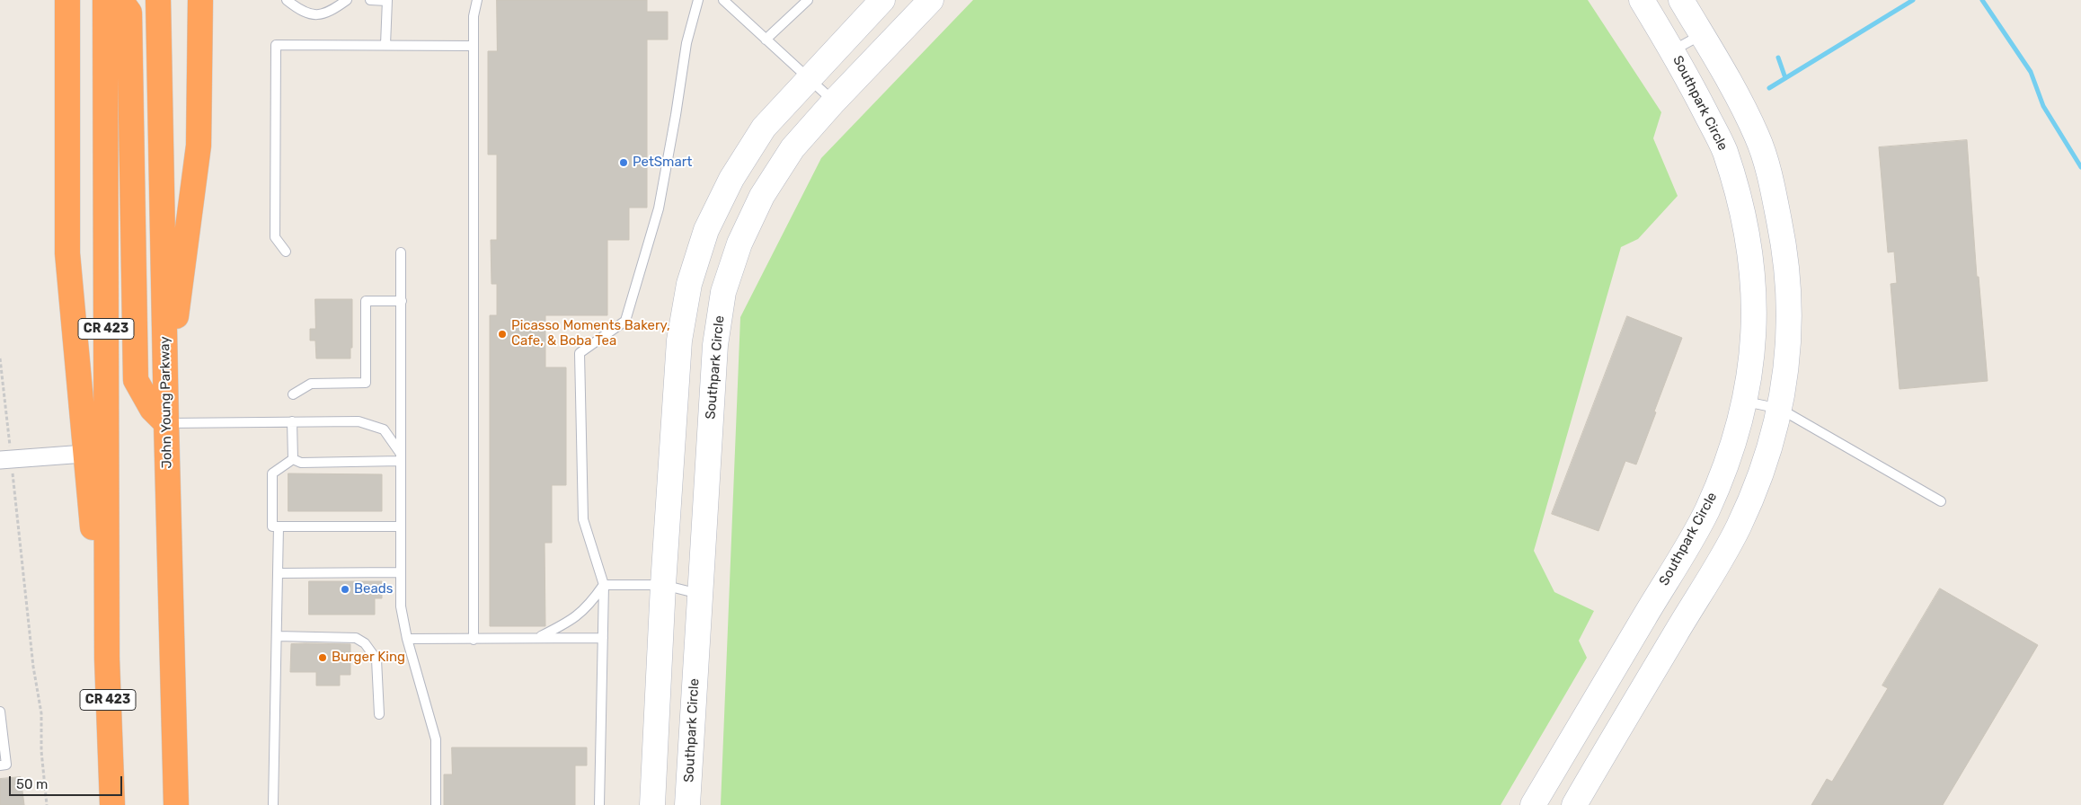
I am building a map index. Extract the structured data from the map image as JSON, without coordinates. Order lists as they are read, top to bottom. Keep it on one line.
{"streets":{"highway":["CR 423","John Young Parkway"],"street":["Southpark Circle"]},"places":["PetSmart","Picasso Moments Bakery, Cafe, & Boba Tea","Beads","Burger King"],"scale_bar":"50 m"}
